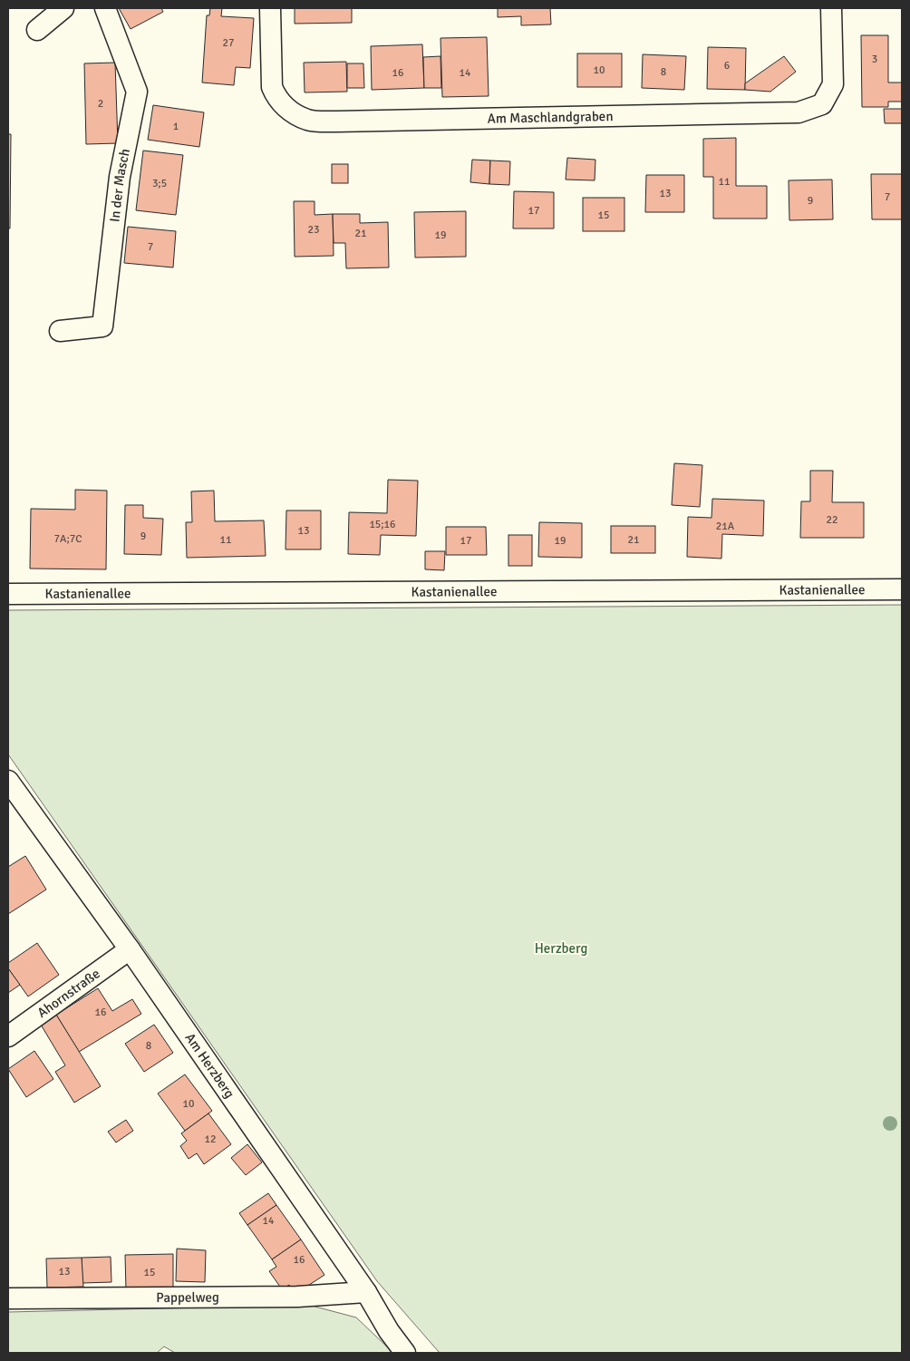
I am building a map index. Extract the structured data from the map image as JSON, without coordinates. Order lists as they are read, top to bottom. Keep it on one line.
{"streets":{"street":["Am Maschlandgraben","In der Masch","Kastanienallee","Ahornstraße","Am Herzberg","Pappelweg"]},"crossings":[["Ahornstraße","Am Herzberg"],["Am Herzberg","Pappelweg"]],"parks":["Herzberg"],"house_numbers":["27","3","6","10","8","16","14","2","1","11","3;5","13","7","9","17","15","23","21","19","7","22","15;16","21A","13","9","7A;7C","11","21","17","19","16","8","10","12","14","16","13","15"]}
